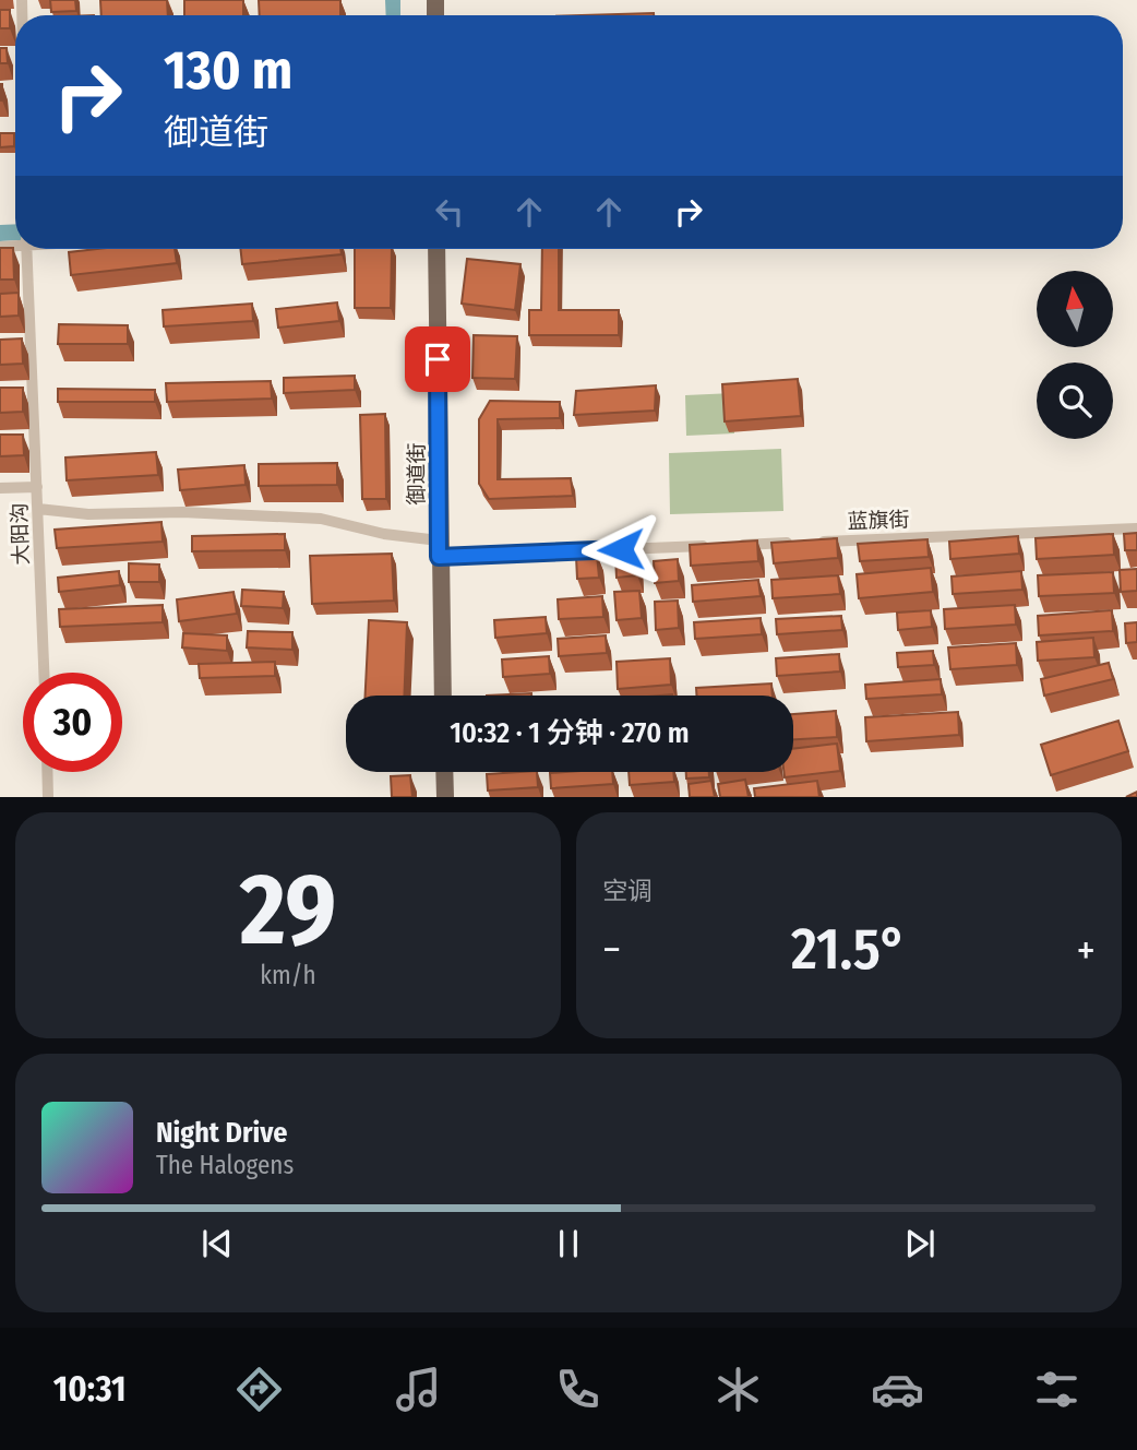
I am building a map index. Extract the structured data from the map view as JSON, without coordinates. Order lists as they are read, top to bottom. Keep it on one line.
{"streets":{"main road":["御道街"],"street":["蓝旗街","大阳沟"]},"north":"top","page":{"turn":["130 m","御道街"],"limit":"30","trip":"10:32 · 1 分钟 · 270 m","tile":[["29","km/h"],"空调"],"heat":["−","21.5°","+"],"song":["Night Drive","The Halogens"],"tabs":"10:31"}}
